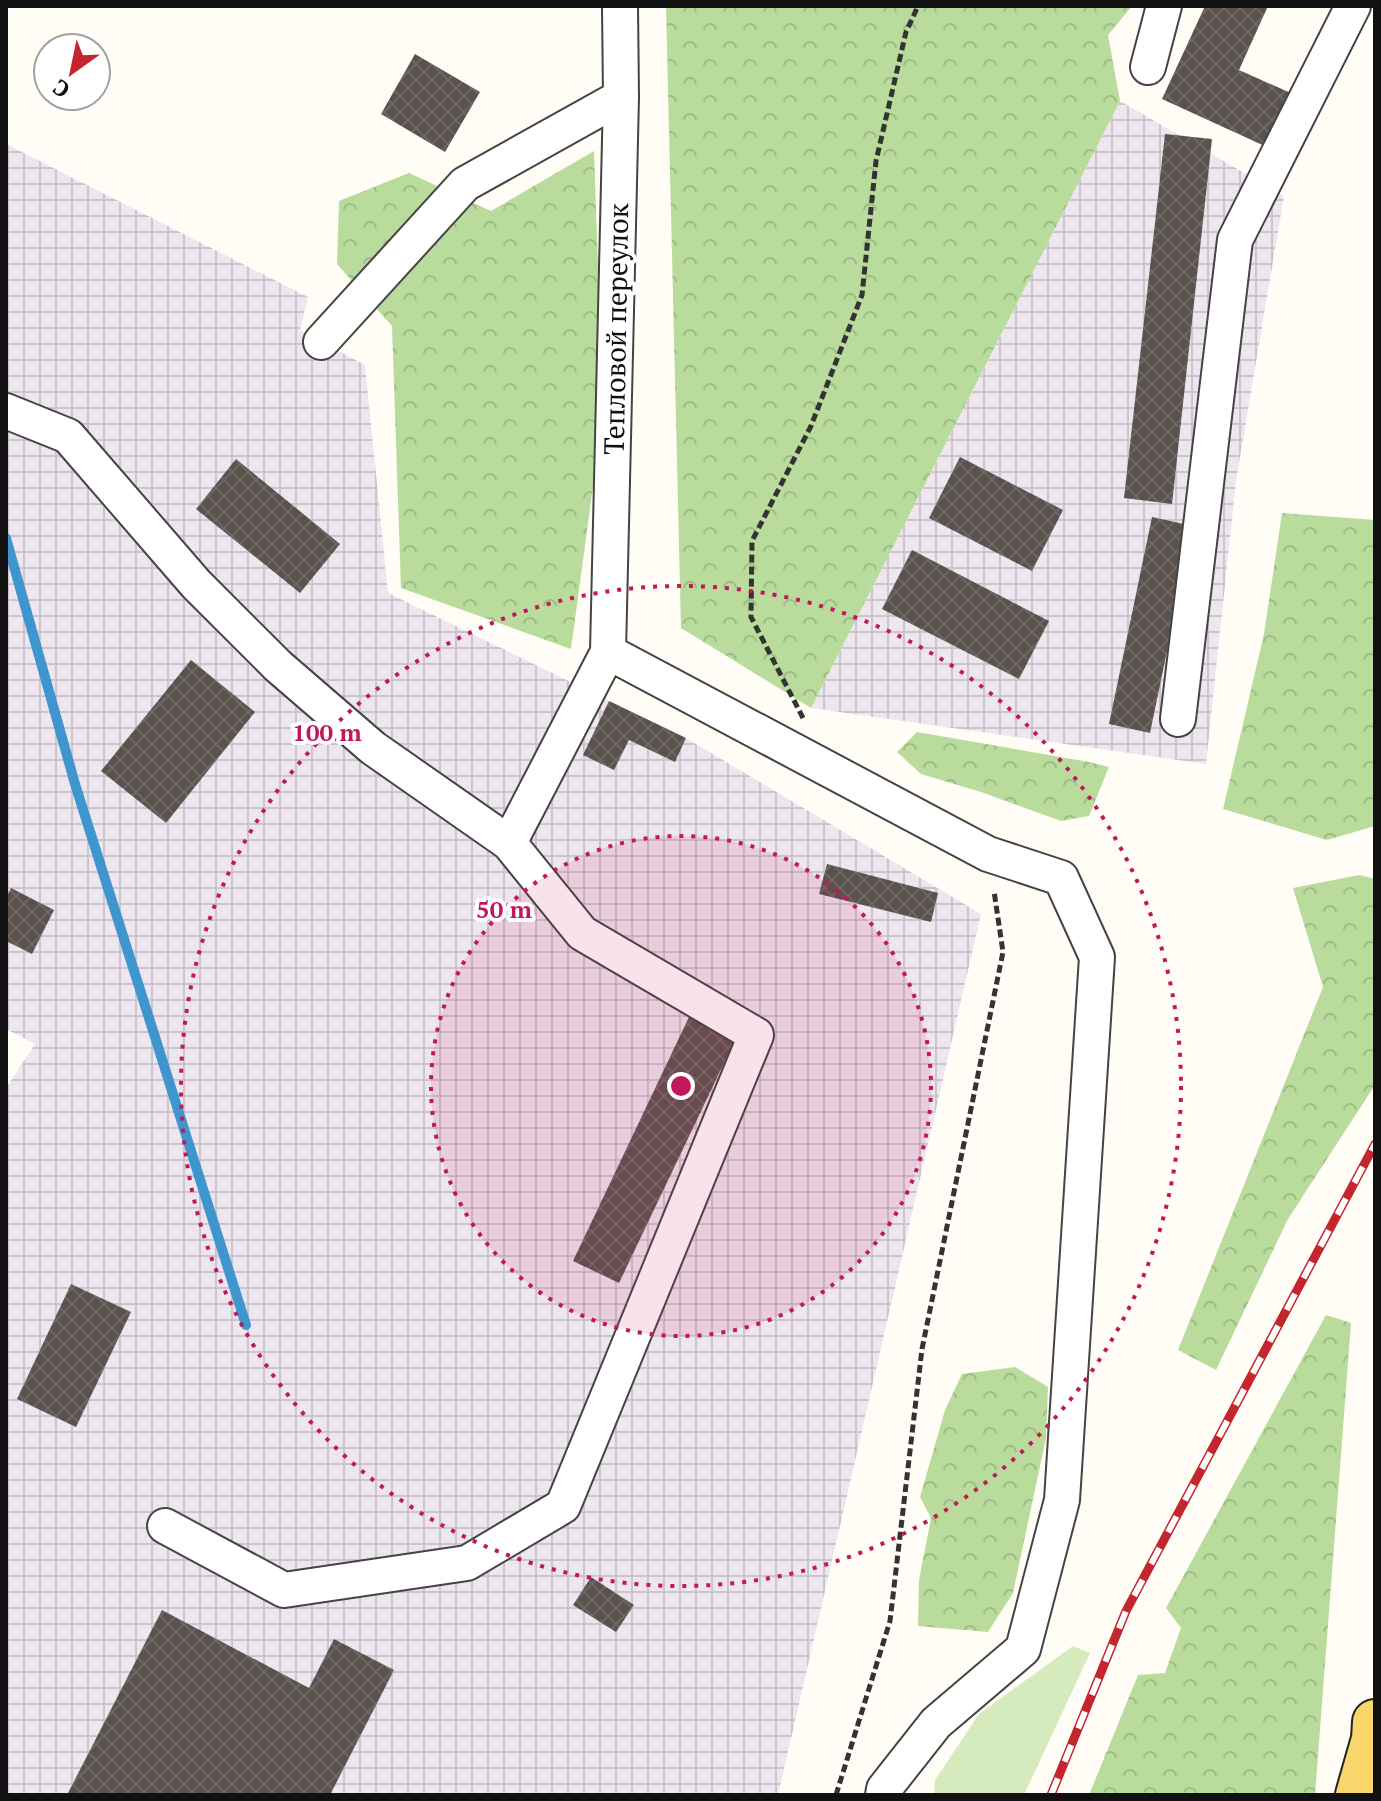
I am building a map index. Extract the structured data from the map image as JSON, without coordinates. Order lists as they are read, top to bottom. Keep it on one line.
{"streets":{"street":["Тепловой переулок"]},"north":"bottom left","rings":["100 m","50 m"]}
